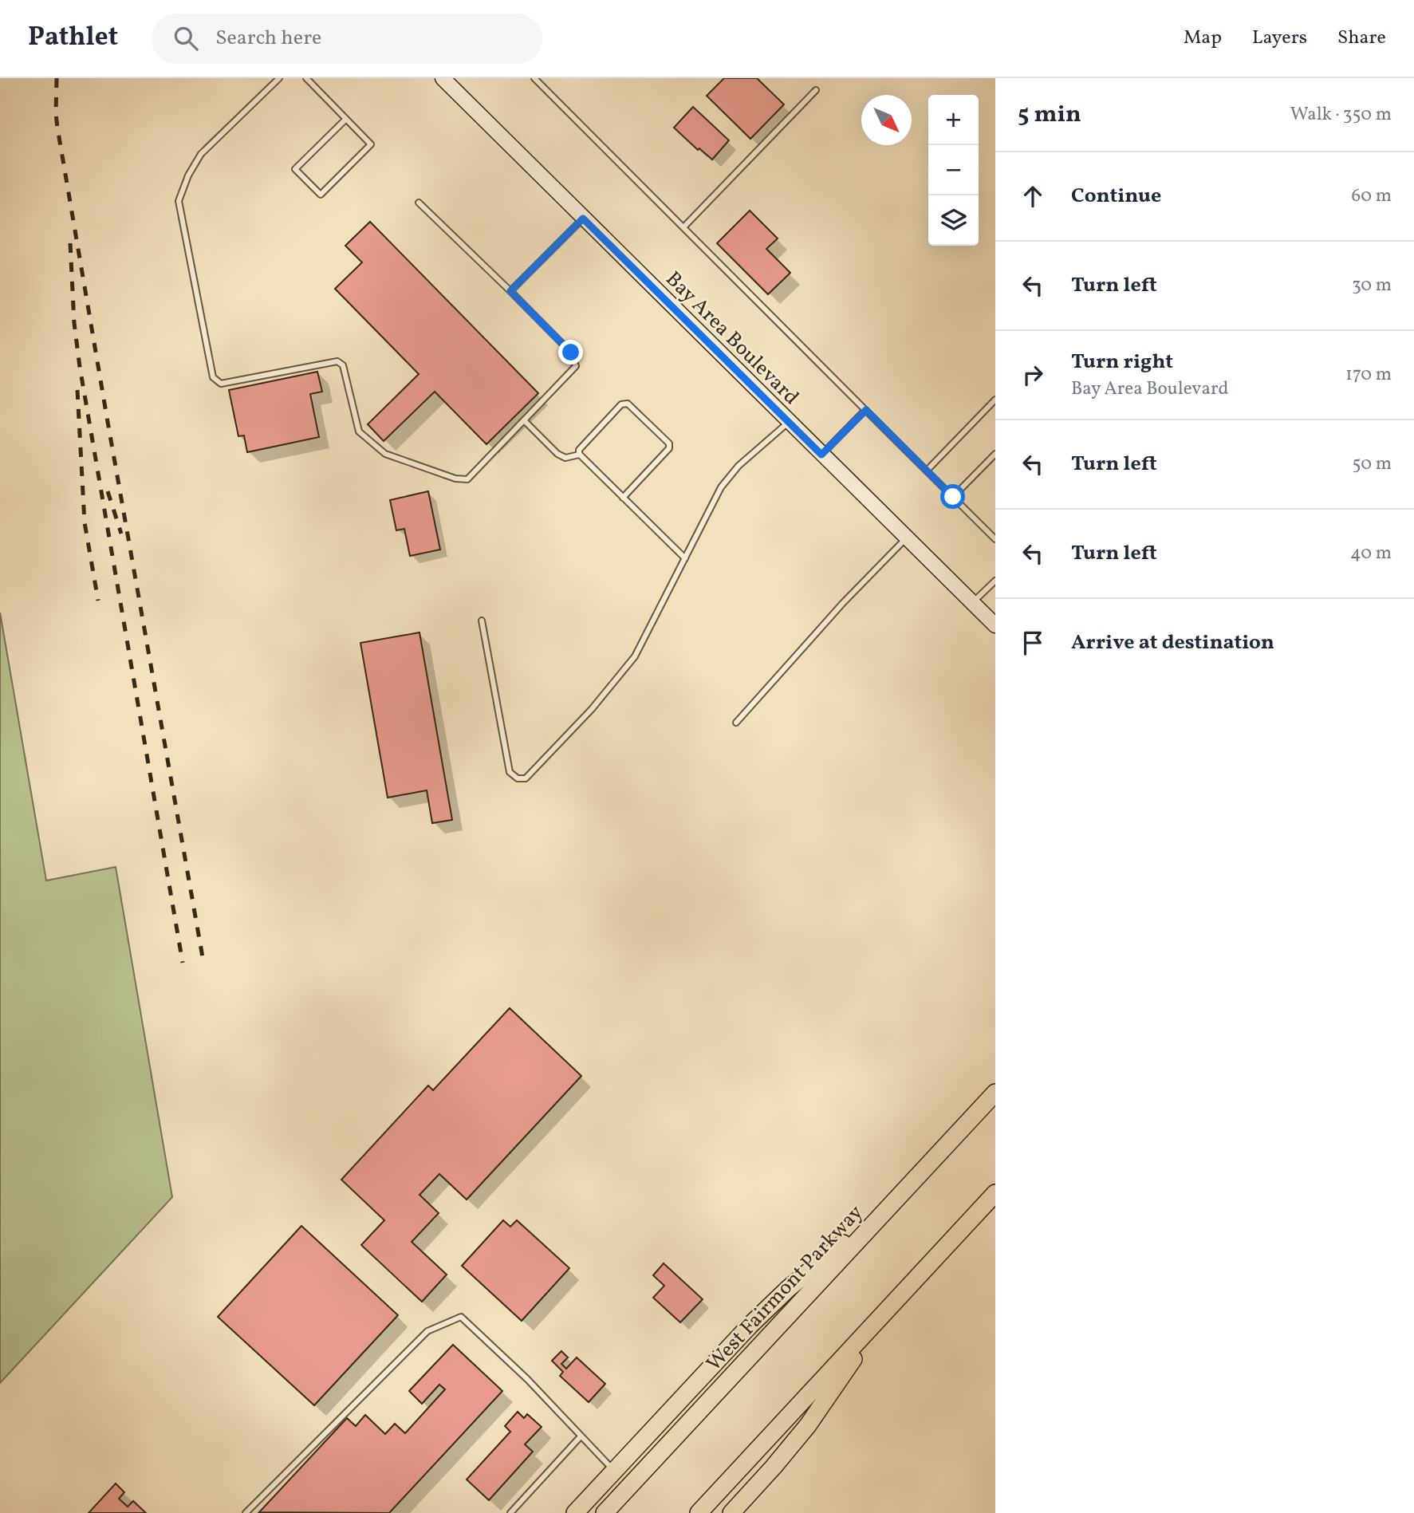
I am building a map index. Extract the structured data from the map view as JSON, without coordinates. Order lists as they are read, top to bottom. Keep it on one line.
{"streets":{"main road":["Bay Area Boulevard","West Fairmont Parkway"]},"north":"bottom right","page":{"header":"Pathlet","search":"Search here","nav":["Map","Layers","Share"],"heading":["5 min","Walk · 350 m"],"map_buttons":["+","−"],"list":[["Continue","60 m"],["Turn left","30 m"],["Turn right","Bay Area Boulevard","170 m"],["Turn left","50 m"],["Turn left","40 m"],"Arrive at destination"]}}
